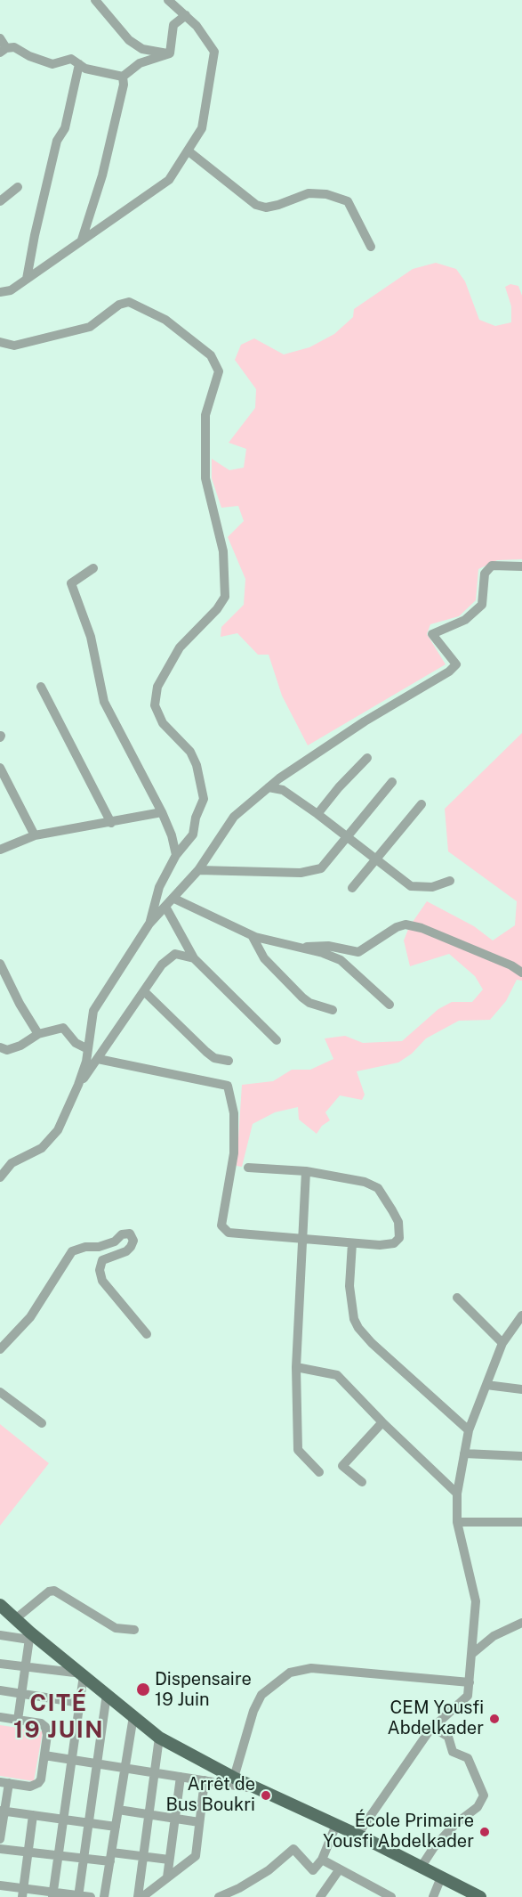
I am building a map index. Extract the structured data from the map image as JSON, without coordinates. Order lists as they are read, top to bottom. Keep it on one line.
{"districts":["CITÉ 19 JUIN"],"places":["Dispensaire 19 Juin","CEM Yousfi Abdelkader","Arrêt de Bus Boukri","École Primaire Yousfi Abdelkader"]}
